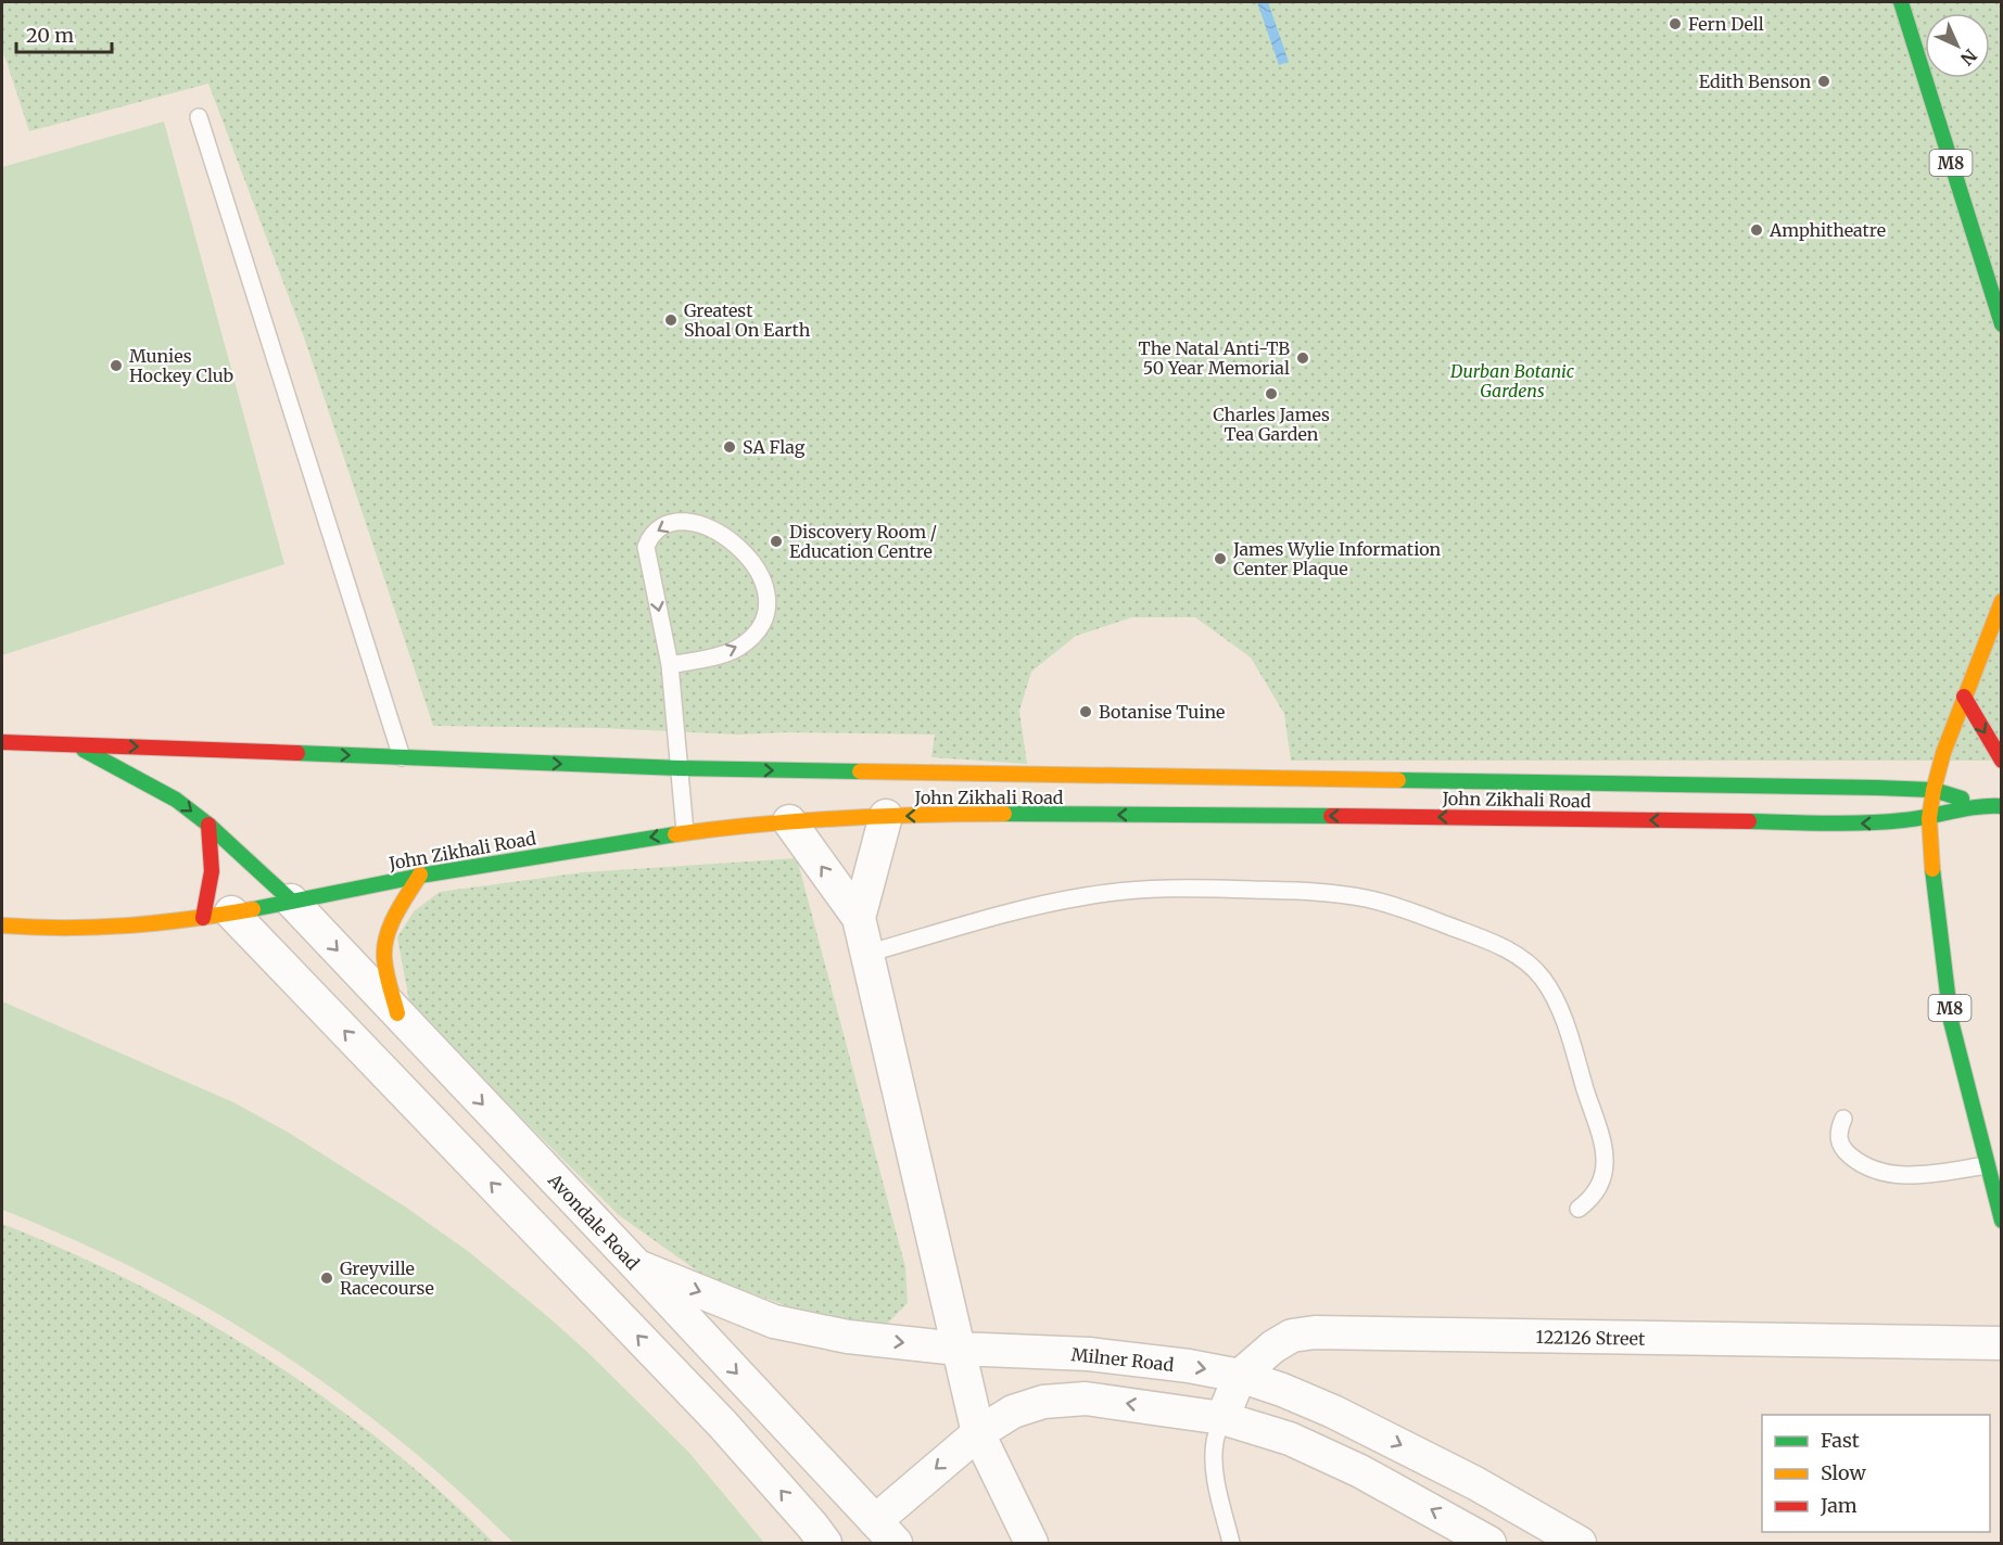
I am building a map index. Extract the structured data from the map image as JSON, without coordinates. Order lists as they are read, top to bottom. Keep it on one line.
{"streets":{"main road":["M8","John Zikhali Road"],"street":["Avondale Road","122126 Street","Milner Road"]},"crossings":[["M8","John Zikhali Road"],["John Zikhali Road","Avondale Road"],["Avondale Road","Milner Road"],["122126 Street","Milner Road"]],"parks":["Durban Botanic Gardens"],"places":["Fern Dell","Edith Benson","Amphitheatre","Greatest Shoal On Earth","The Natal Anti-TB 50 Year Memorial","Munies Hockey Club","Charles James Tea Garden","SA Flag","Discovery Room / Education Centre","James Wylie Information Center Plaque","Botanise Tuine","Greyville Racecourse"],"legend":["Fast","Slow","Jam"],"scale_bar":"20 m","north":"bottom right"}
